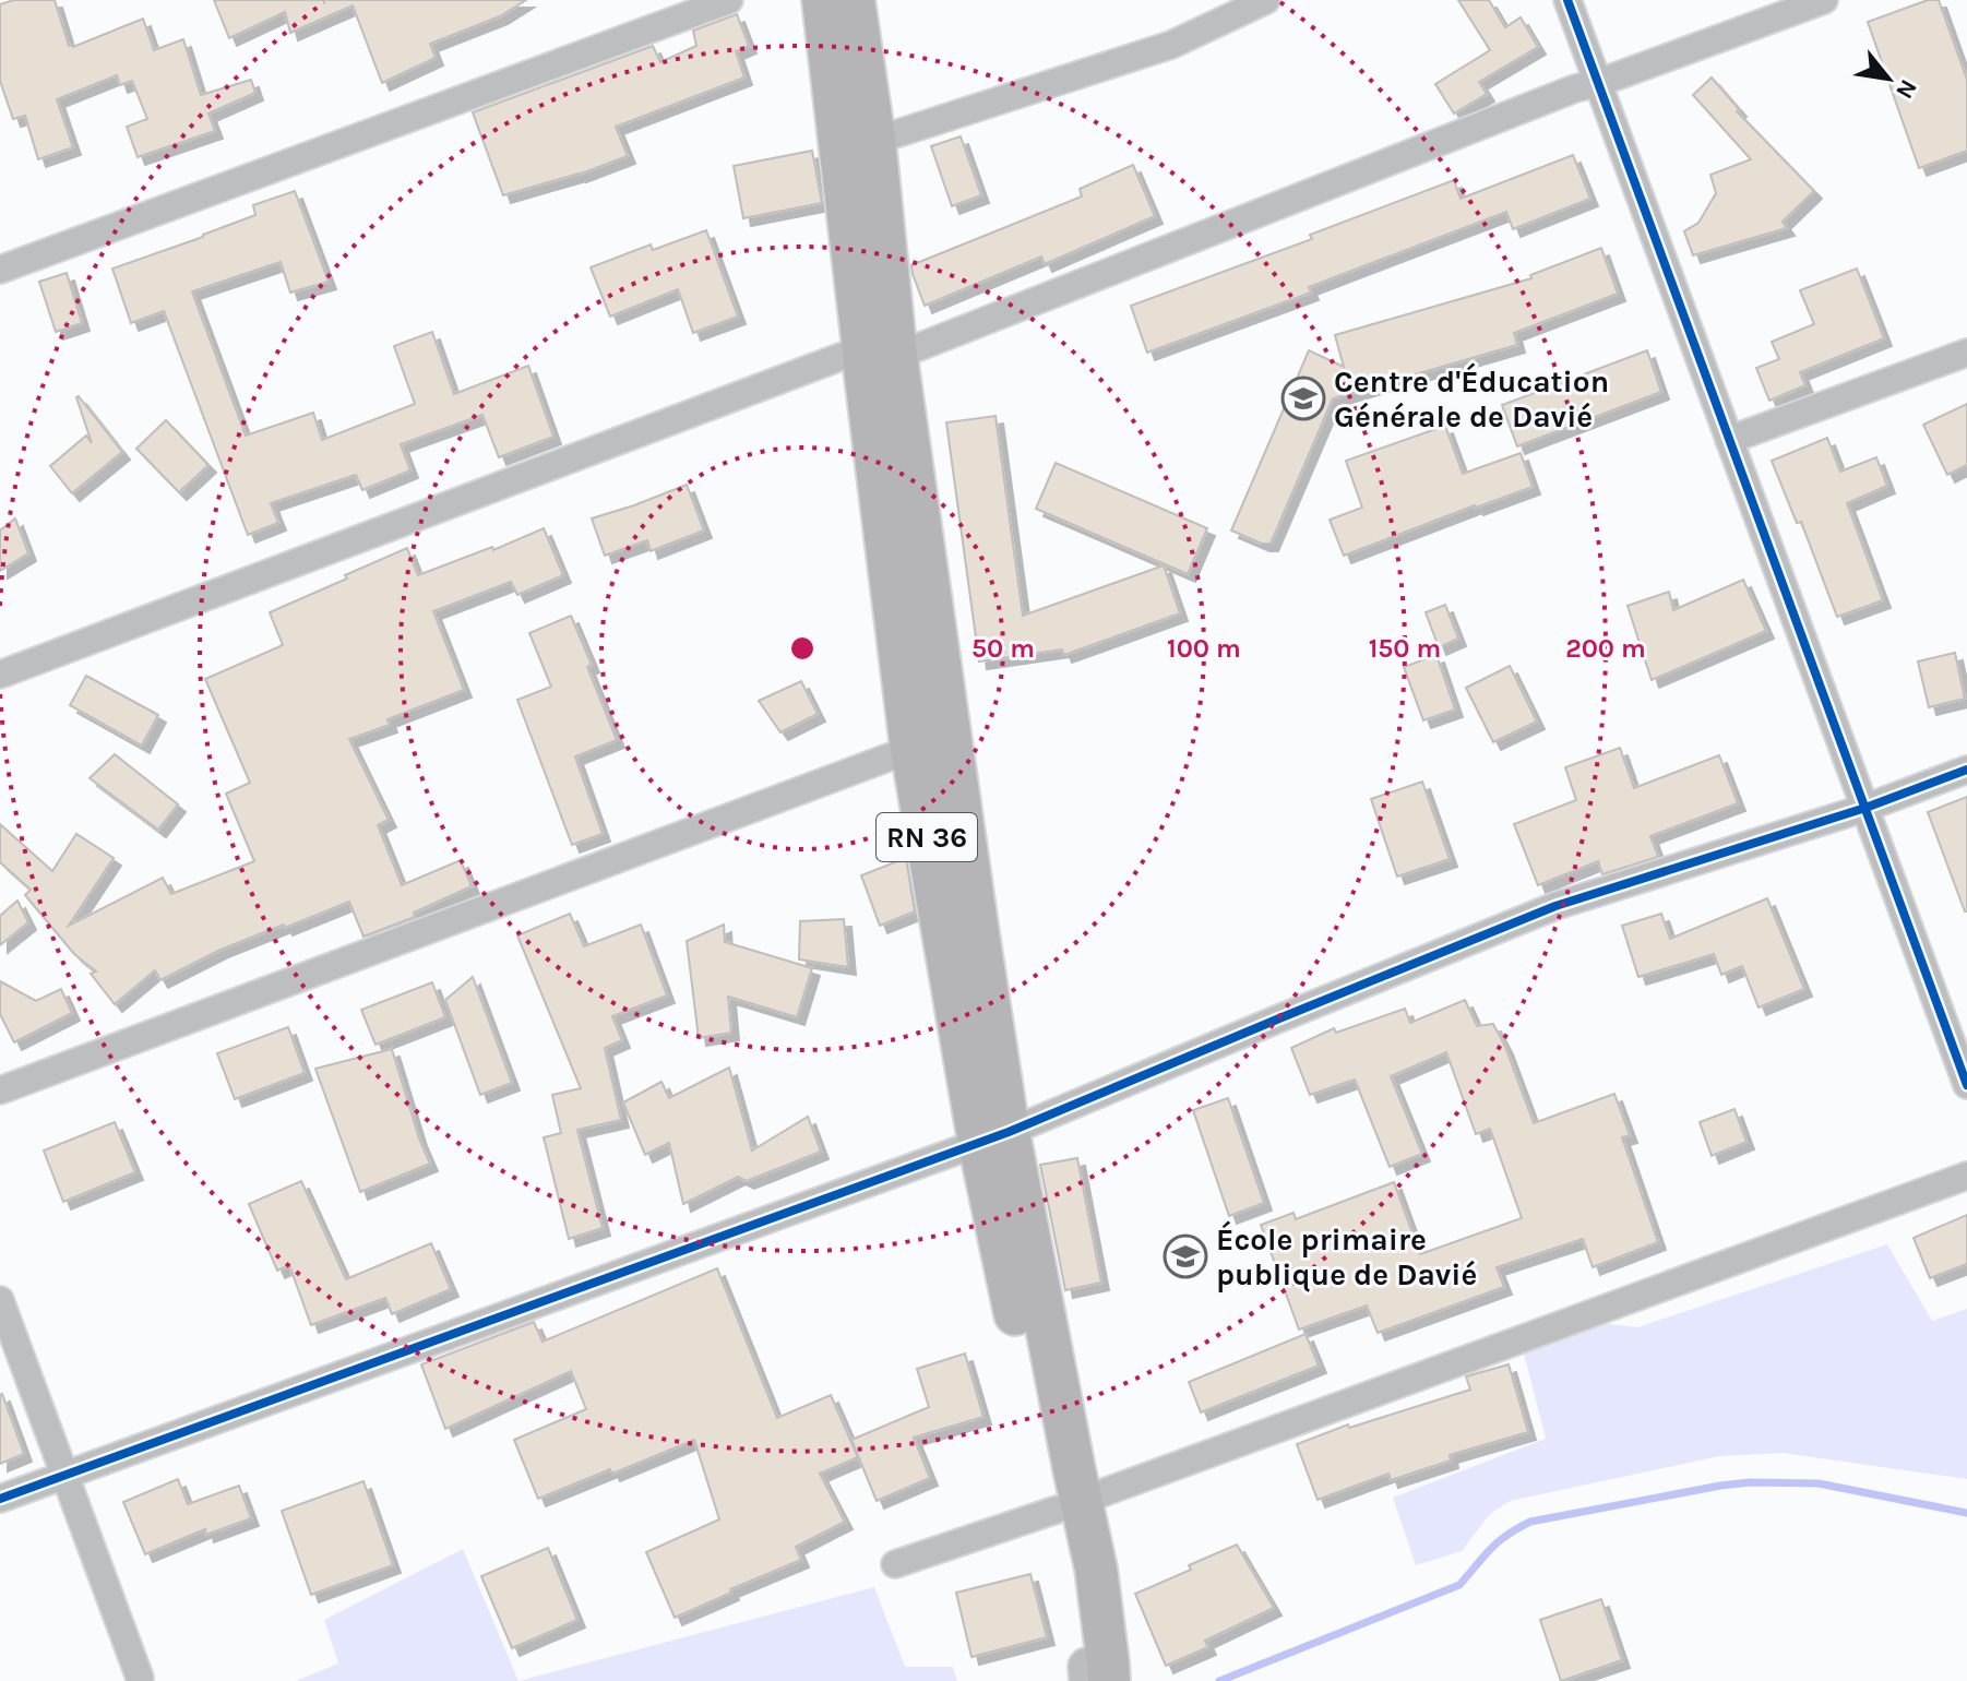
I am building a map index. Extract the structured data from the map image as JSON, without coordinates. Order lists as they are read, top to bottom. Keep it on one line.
{"streets":{"main road":["RN 36"]},"places":{"school or university":["Centre d'Éducation Générale de Davié","École primaire publique de Davié"]},"north":"bottom right","rings":["50 m","100 m","150 m","200 m"]}
